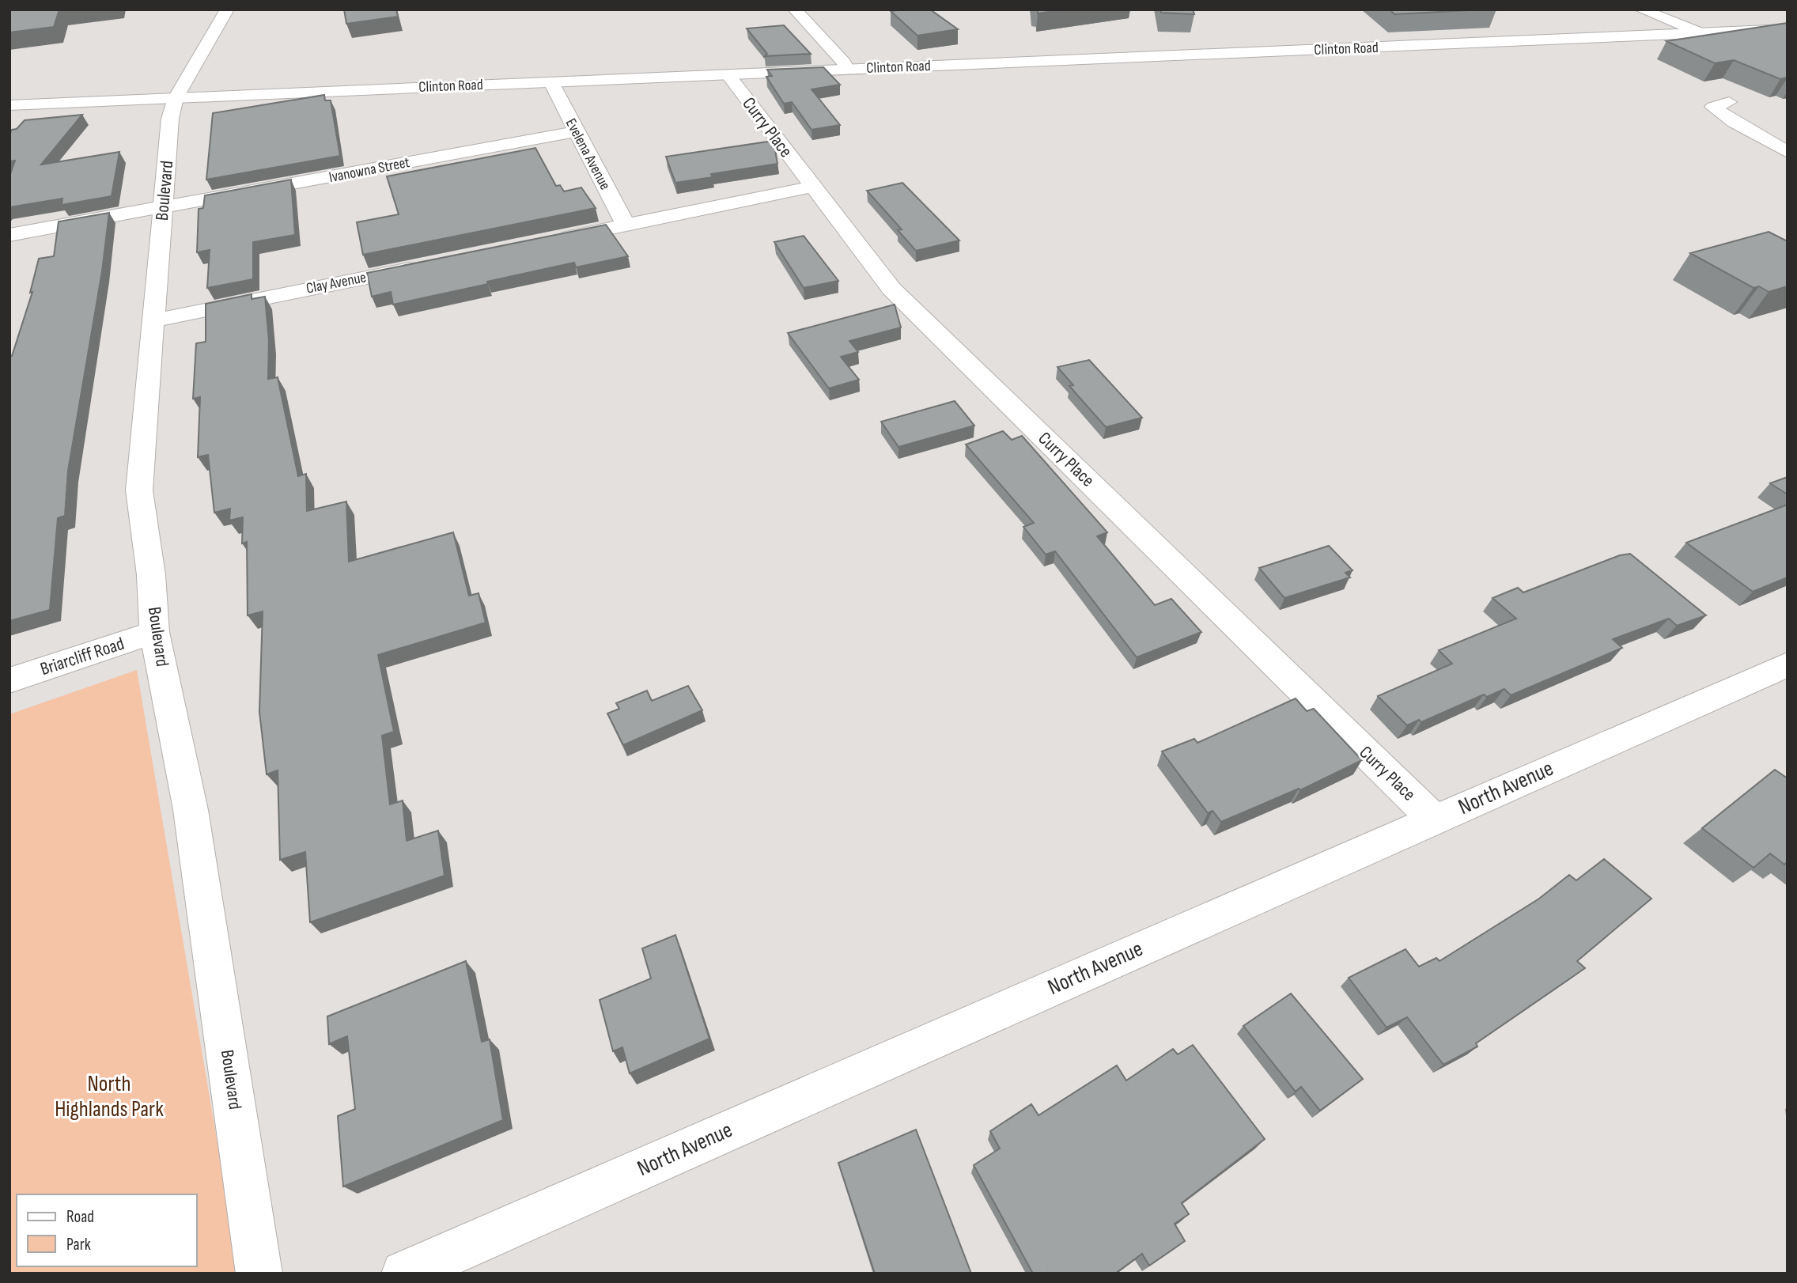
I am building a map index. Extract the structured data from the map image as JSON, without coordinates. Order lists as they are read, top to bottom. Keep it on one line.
{"streets":{"street":["Clinton Road","Curry Place","Evelena Avenue","Ivanowna Street","Boulevard","Clay Avenue","Briarcliff Road","North Avenue"]},"crossings":[["Clinton Road","Curry Place"],["Clinton Road","Evelena Avenue"],["Clinton Road","Boulevard"],["Curry Place","North Avenue"],["Evelena Avenue","Ivanowna Street"],["Ivanowna Street","Boulevard"],["Boulevard","Clay Avenue"],["Boulevard","Briarcliff Road"]],"parks":["North Highlands Park"],"legend":["Road","Park"]}
